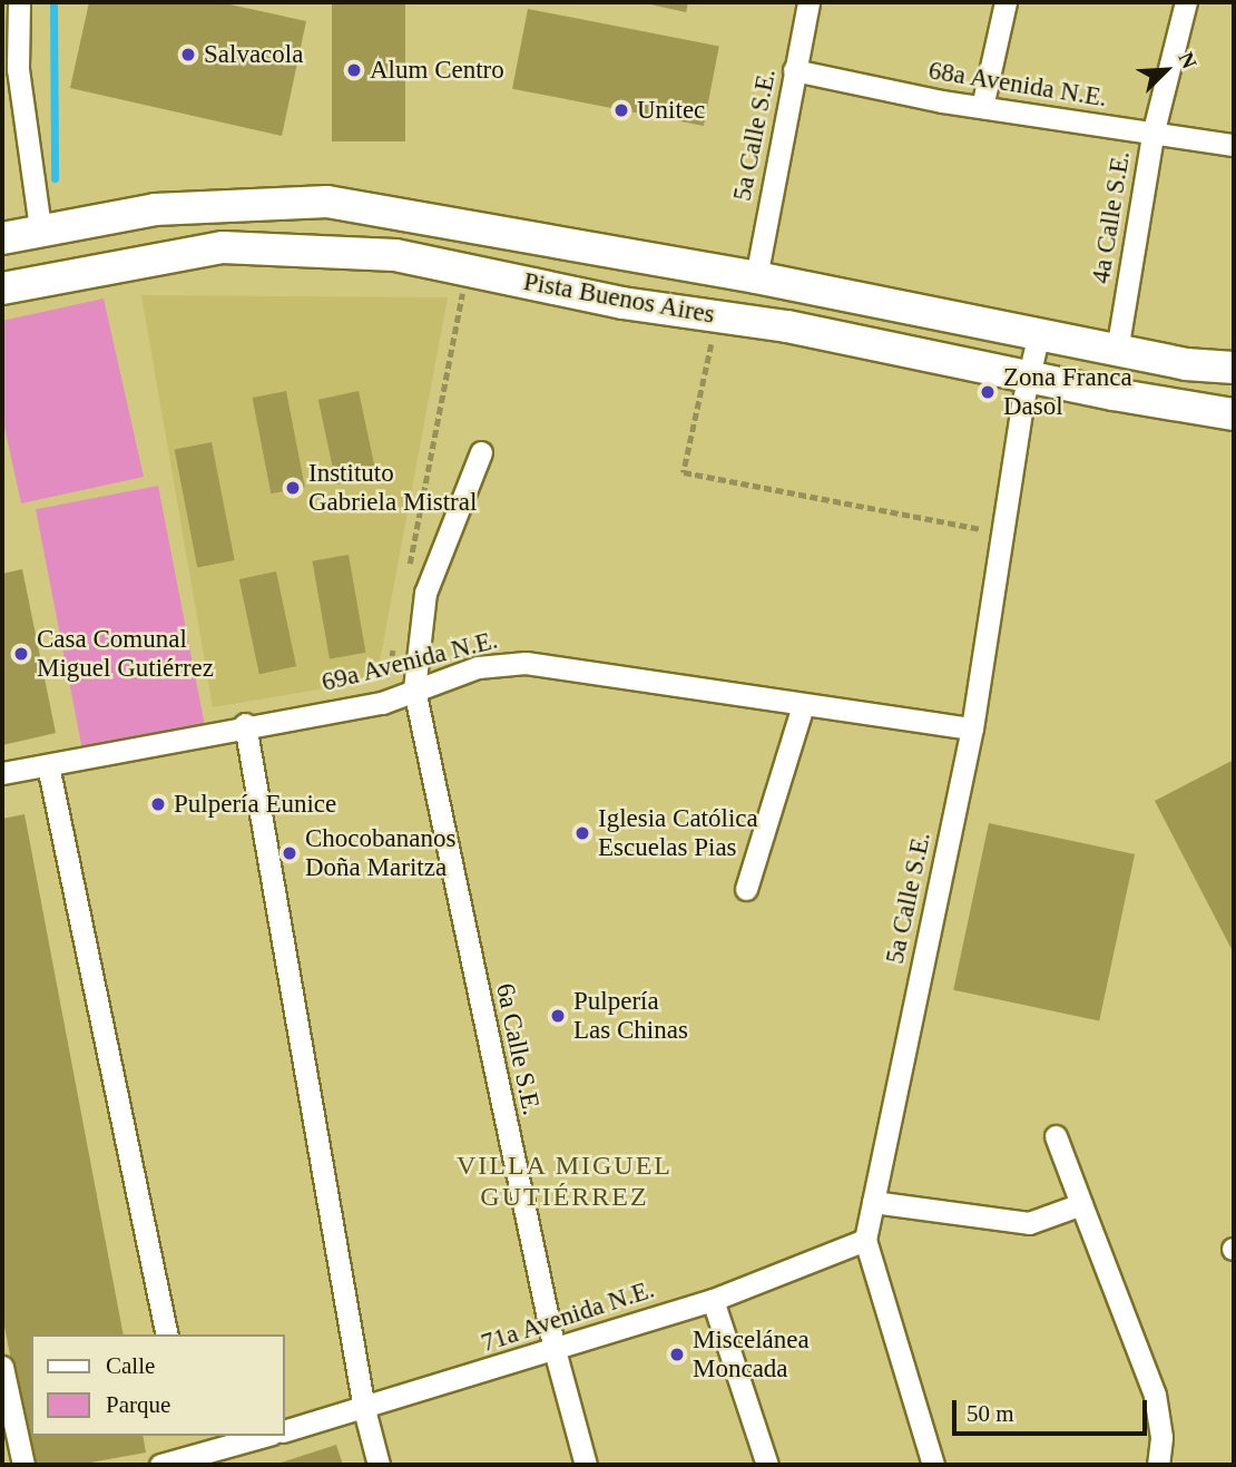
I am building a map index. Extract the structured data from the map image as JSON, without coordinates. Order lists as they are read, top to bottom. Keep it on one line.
{"streets":{"main road":["Pista Buenos Aires"],"street":["68a Avenida N.E.","5a Calle S.E.","4a Calle S.E.","69a Avenida N.E.","6a Calle S.E.","71a Avenida N.E."]},"crossings":[["68a Avenida N.E.","5a Calle S.E."],["68a Avenida N.E.","4a Calle S.E."],["5a Calle S.E.","Pista Buenos Aires"],["5a Calle S.E.","69a Avenida N.E."],["5a Calle S.E.","71a Avenida N.E."],["4a Calle S.E.","Pista Buenos Aires"],["69a Avenida N.E.","6a Calle S.E."],["6a Calle S.E.","71a Avenida N.E."]],"districts":["VILLA MIGUEL GUTIÉRREZ"],"places":["Salvacola","Alum Centro","Unitec","Zona Franca Dasol","Instituto Gabriela Mistral","Casa Comunal Miguel Gutiérrez","Pulpería Eunice","Iglesia Católica Escuelas Pias","Chocobananos Doña Maritza","Pulpería Las Chinas","Miscelánea Moncada"],"legend":["Calle","Parque"],"scale_bar":"50 m","north":"top right"}
